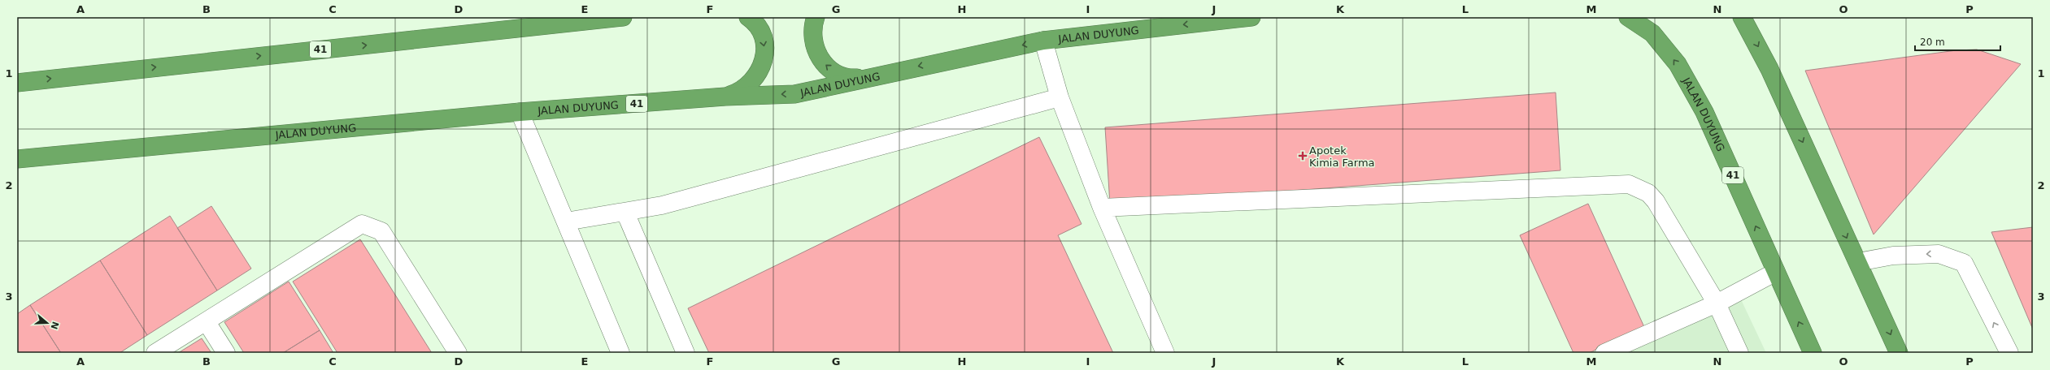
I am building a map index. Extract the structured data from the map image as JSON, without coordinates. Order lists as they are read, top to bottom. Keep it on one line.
{"streets":{"highway":["JALAN DUYUNG","41"]},"one_way":["JALAN DUYUNG"],"places":{"health":["Apotek Kimia Farma"]},"scale_bar":"20 m","north":"right","grid":{"columns":["A","B","C","D","E","F","G","H","I","J","K","L","M","N","O","P"],"rows":["1","2","3"]}}
